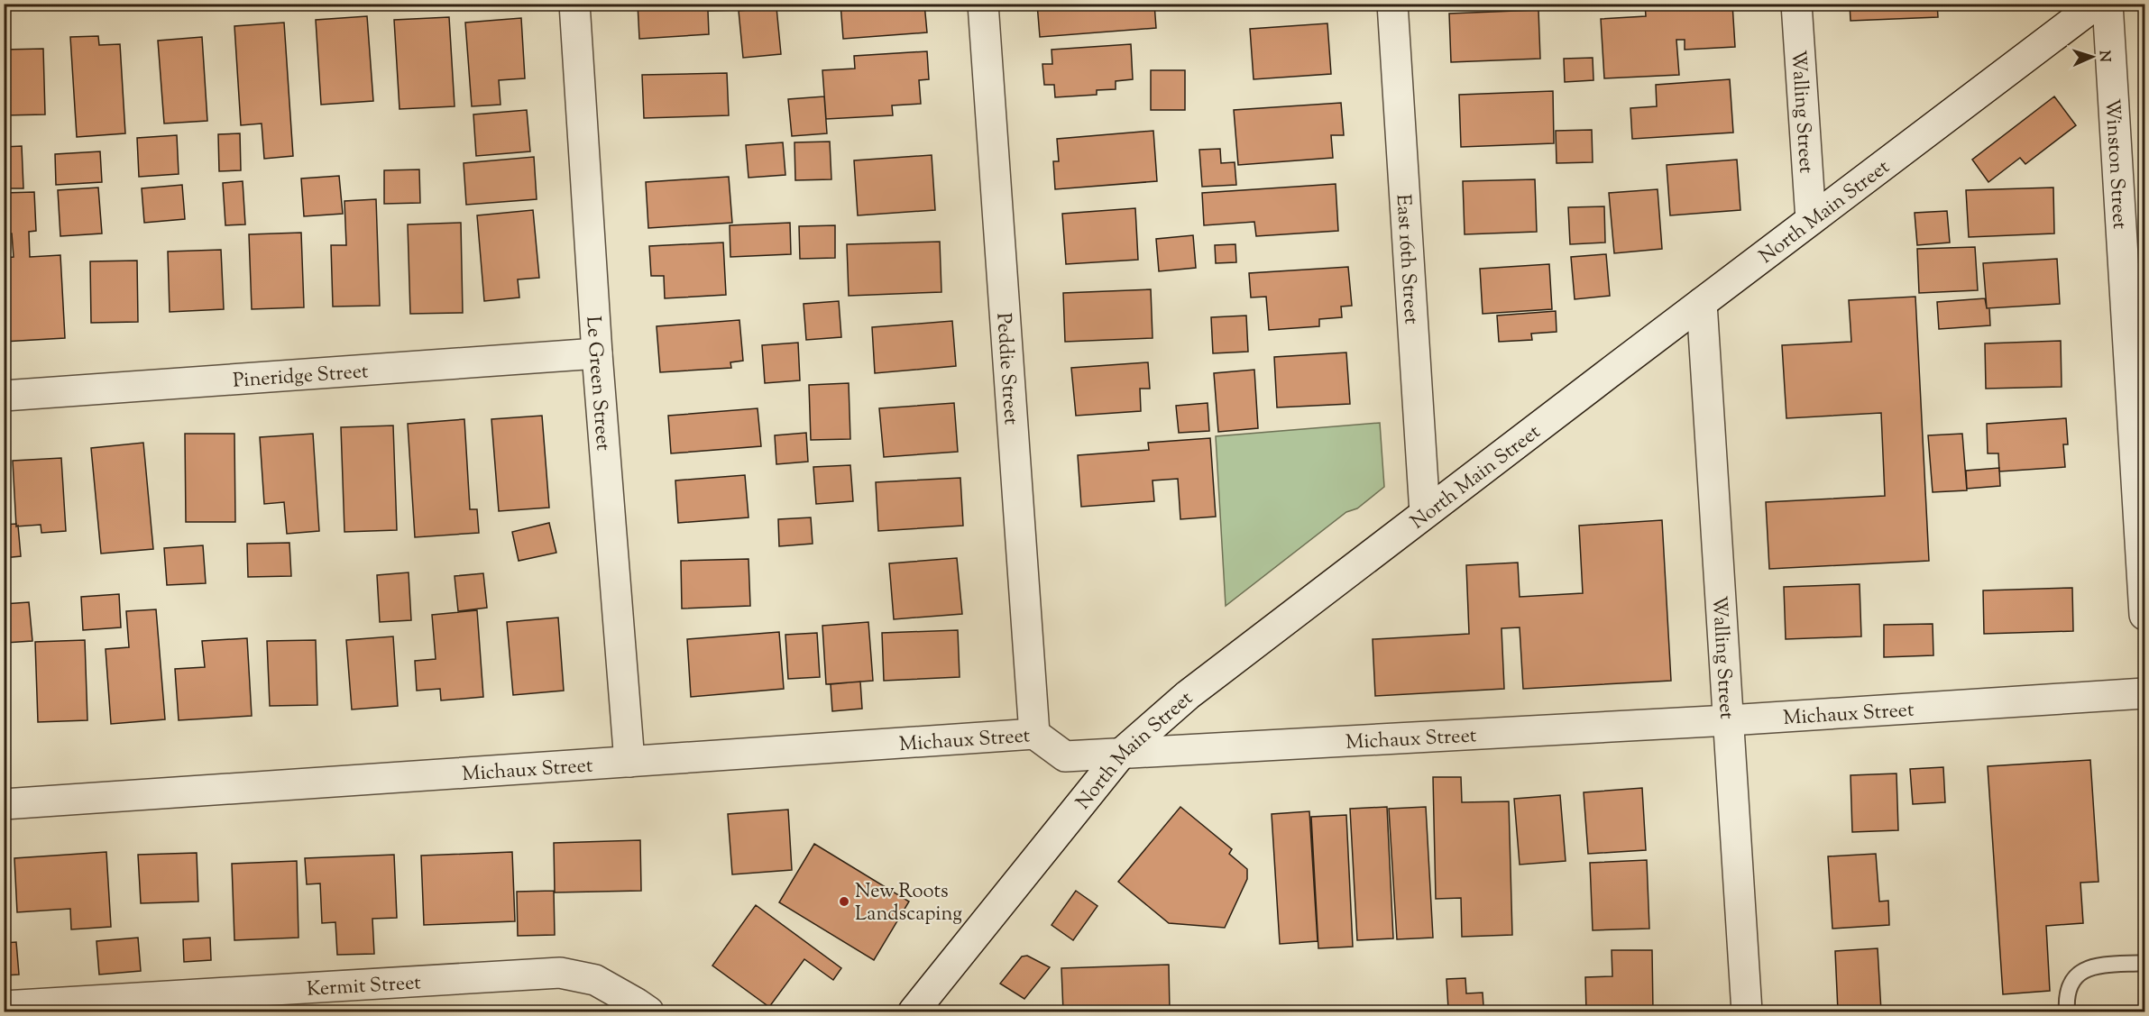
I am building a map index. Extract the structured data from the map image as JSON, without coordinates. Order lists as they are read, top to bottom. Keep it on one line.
{"streets":{"street":["Walling Street","Winston Street","North Main Street","East 16th Street","Peddie Street","Pineridge Street","Le Green Street","Michaux Street","Kermit Street"]},"crossings":[["Walling Street","North Main Street"],["Walling Street","Michaux Street"],["North Main Street","East 16th Street"],["North Main Street","Michaux Street"],["Peddie Street","Michaux Street"],["Pineridge Street","Le Green Street"],["Le Green Street","Michaux Street"]],"places":["New Roots Landscaping"],"north":"right"}
